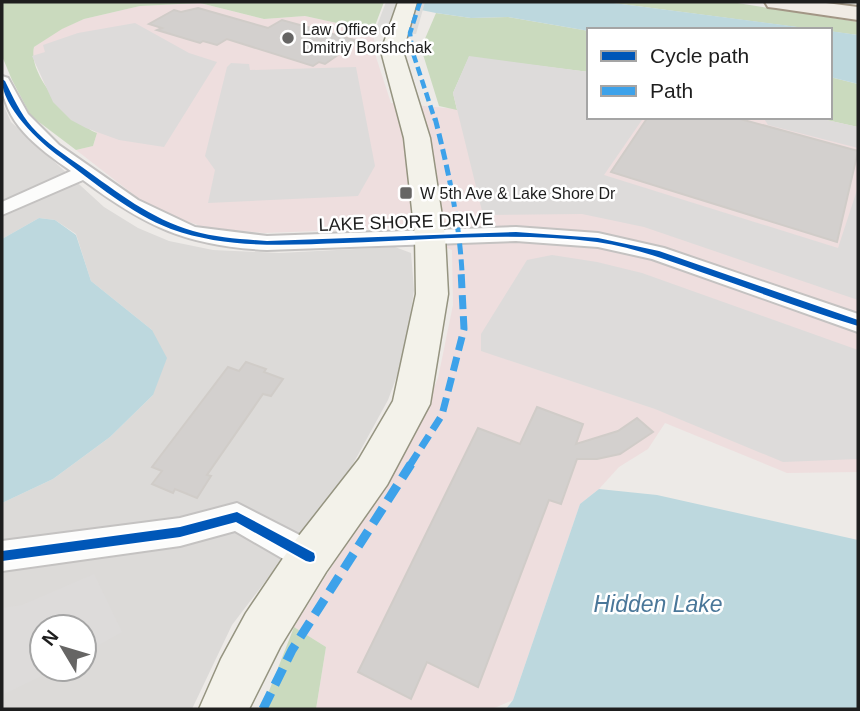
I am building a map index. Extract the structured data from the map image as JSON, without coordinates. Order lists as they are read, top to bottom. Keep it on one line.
{"streets":{"street":["LAKE SHORE DRIVE"]},"water":["Hidden Lake"],"places":{"other":["Law Office of Dmitriy Borshchak"],"transit":["W 5th Ave & Lake Shore Dr"]},"legend":["Cycle path","Path"],"north":"top left"}
